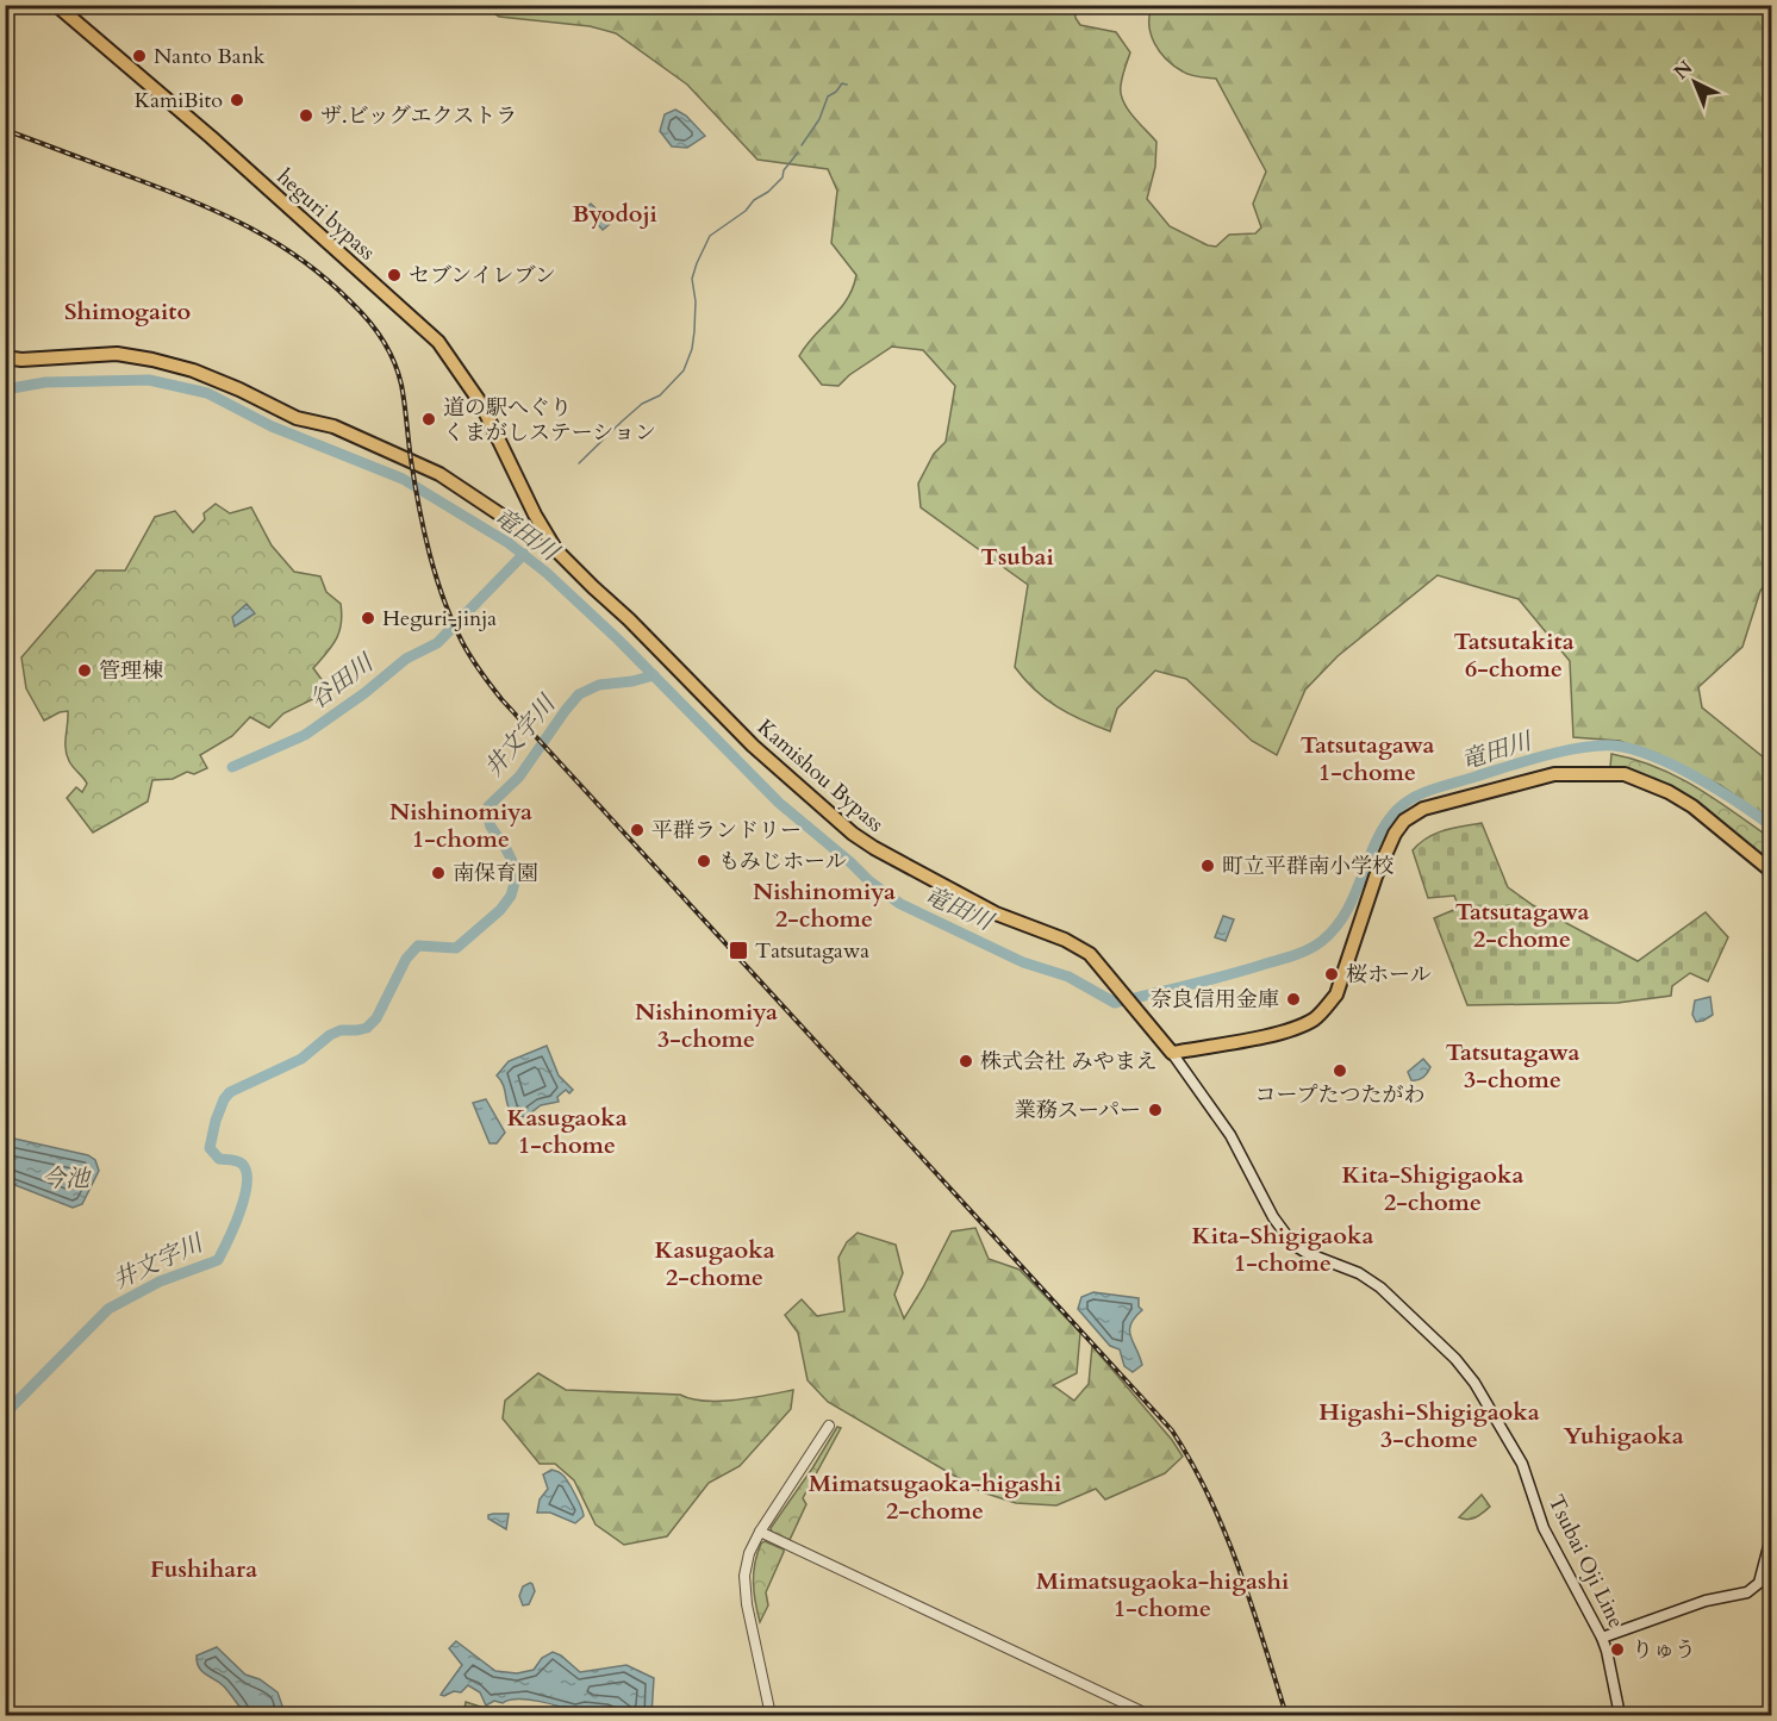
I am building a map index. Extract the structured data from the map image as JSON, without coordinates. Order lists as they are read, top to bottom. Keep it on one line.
{"streets":{"highway":["heguri bypass","Kamishou Bypass"],"main road":["Tsubai Oji Line"]},"crossings":[["heguri bypass","Kamishou Bypass"],["Kamishou Bypass","Tsubai Oji Line"]],"districts":["Byodoji","Shimogaito","Tsubai","Tatsutakita 6-chome","Tatsutagawa 1-chome","Nishinomiya 1-chome","Nishinomiya 2-chome","Tatsutagawa 2-chome","Nishinomiya 3-chome","Tatsutagawa 3-chome","Kasugaoka 1-chome","Kita-Shigigaoka 2-chome","Kita-Shigigaoka 1-chome","Kasugaoka 2-chome","Higashi-Shigigaoka 3-chome","Yuhigaoka","Mimatsugaoka-higashi 2-chome","Fushihara","Mimatsugaoka-higashi 1-chome"],"water":["竜田川","谷田川","井文字川","今池"],"places":{"other":["Nanto Bank","KamiBito","ザ.ビッグエクストラ","セブンイレブン","道の駅へぐり くまがしステーション","Heguri-jinja","管理棟","平群ランドリー","もみじホール","町立平群南小学校","南保育園","桜ホール","奈良信用金庫","株式会社 みやまえ","コープたつたがわ","業務スーパー","りゅう"],"transit":["Tatsutagawa"]},"north":"top left"}
